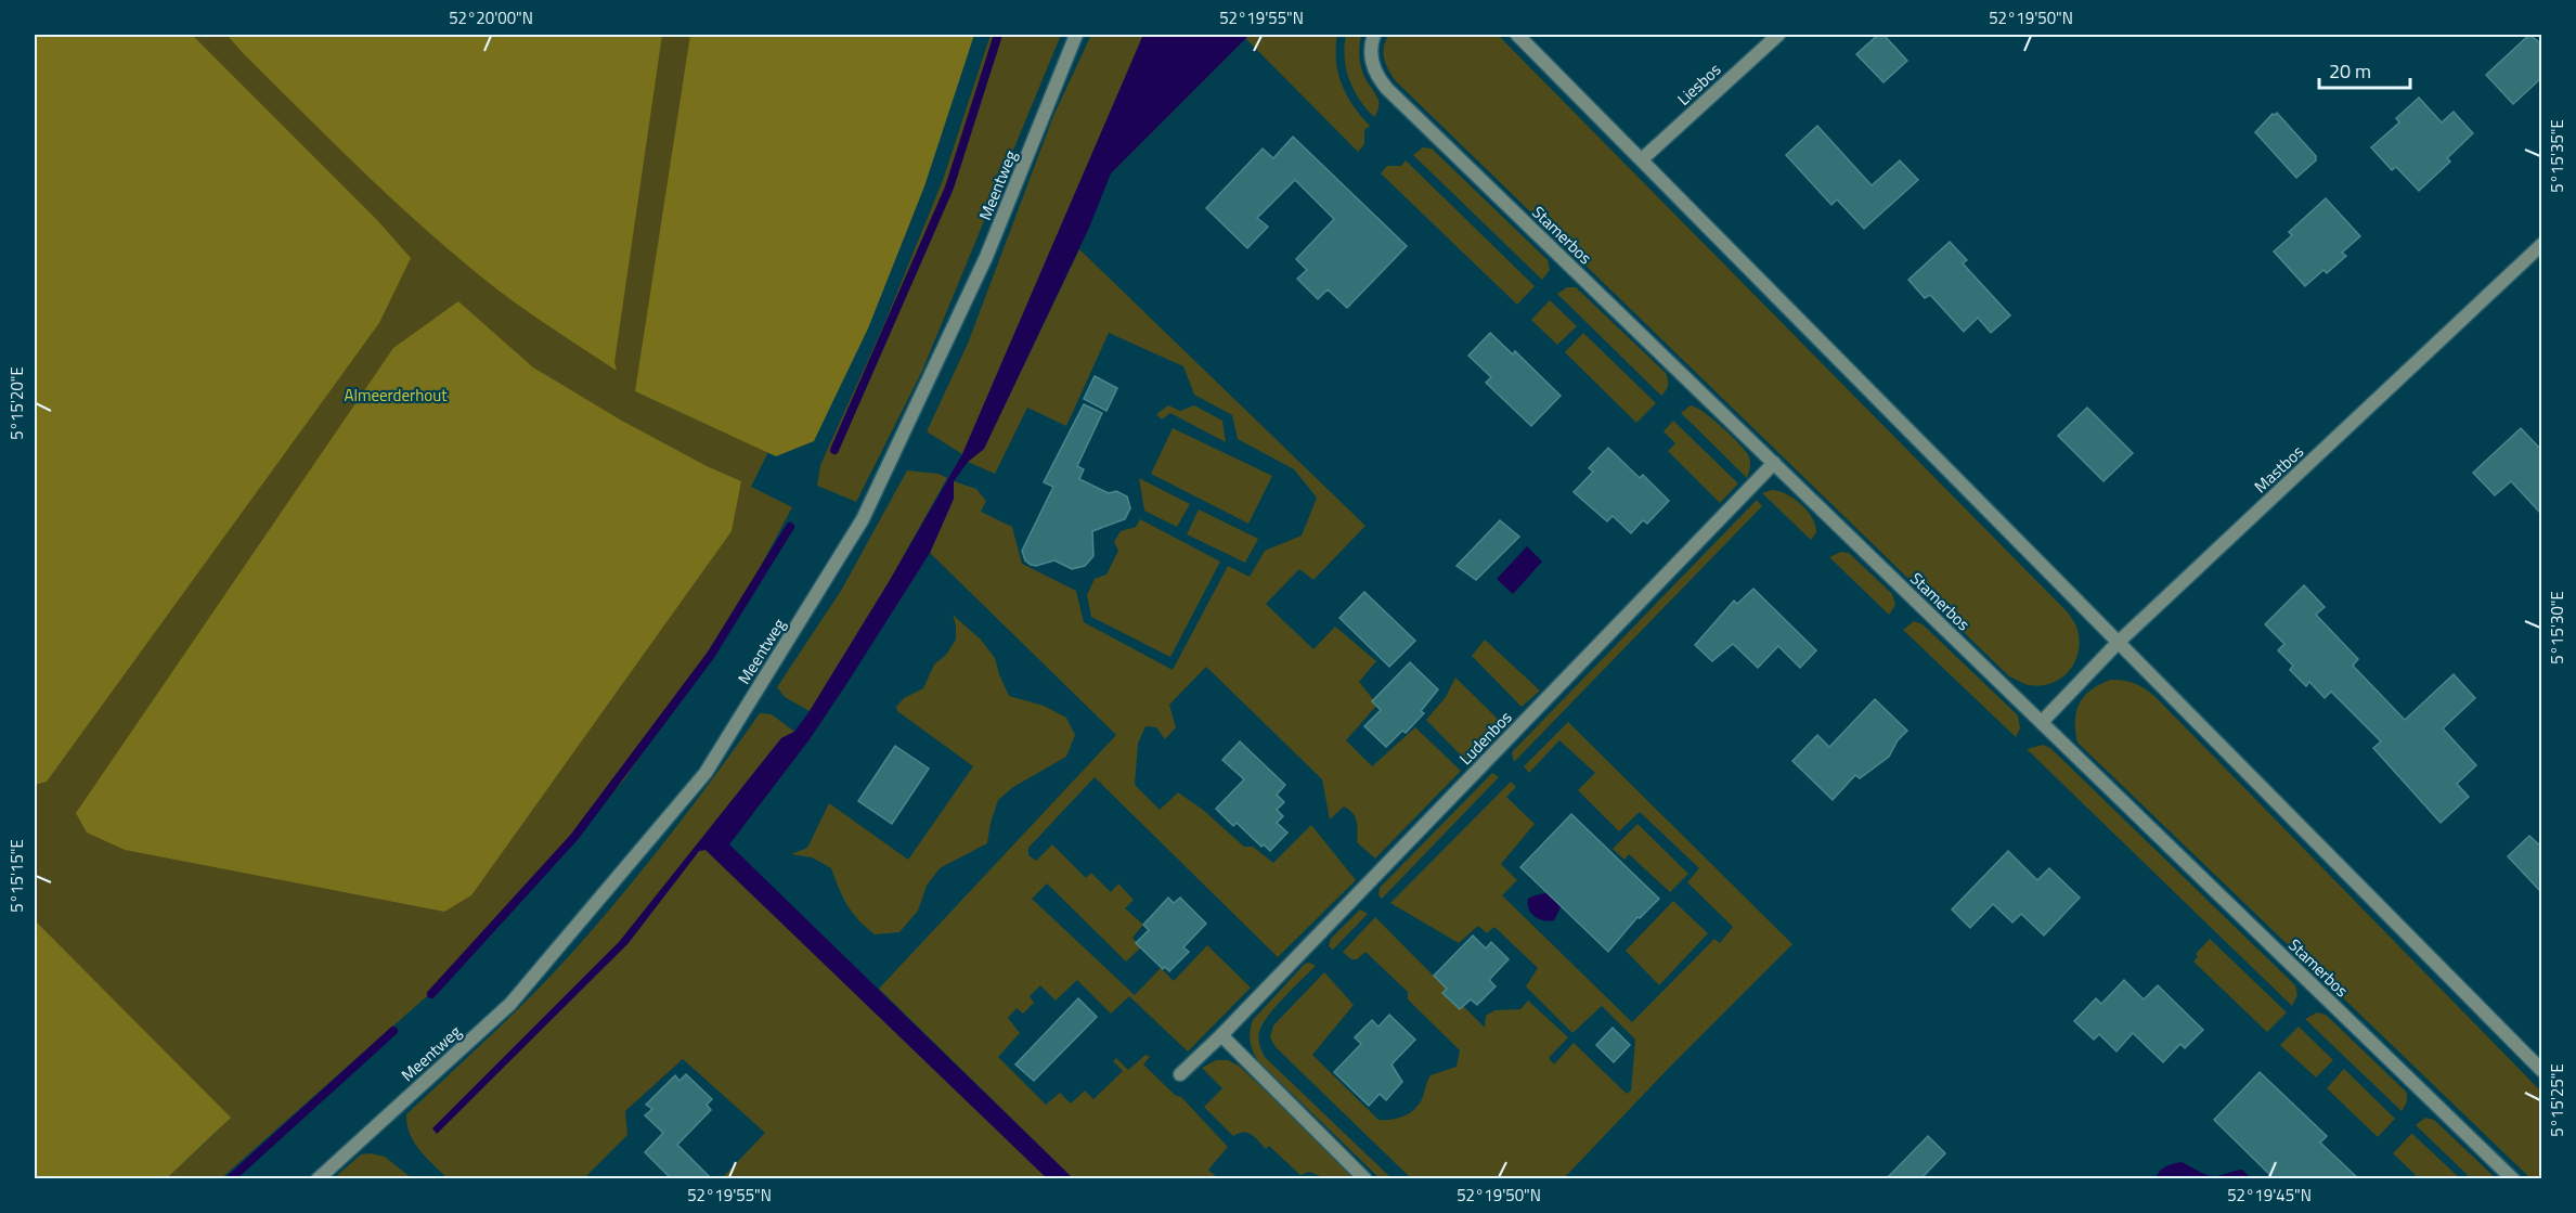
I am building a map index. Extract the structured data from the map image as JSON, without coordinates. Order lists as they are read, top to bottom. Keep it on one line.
{"streets":{"street":["Liesbos","Meentweg","Stamerbos","Mastbos","Ludenbos"]},"crossings":[["Stamerbos","Mastbos"],["Stamerbos","Ludenbos"]],"parks":["Almeerderhout"],"scale_bar":"20 m","coordinates":["52°20'00\"N","52°19'55\"N","52°19'50\"N","5°15'35\"E","5°15'20\"E","5°15'30\"E","5°15'15\"E","5°15'25\"E","52°19'45\"N"]}
